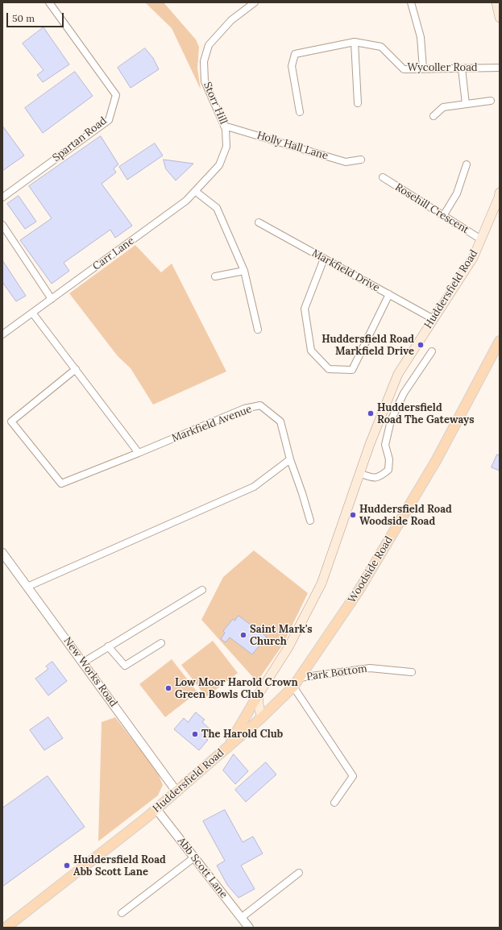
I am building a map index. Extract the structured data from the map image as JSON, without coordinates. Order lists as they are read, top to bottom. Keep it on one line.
{"streets":{"main road":["Huddersfield Road","Woodside Road"],"street":["Wycoller Road","Storr Hill","Spartan Road","Holly Hall Lane","Rosehill Crescent","Carr Lane","Markfield Drive","Markfield Avenue","New Works Road","Park Bottom","Abb Scott Lane"]},"crossings":[["Storr Hill","Holly Hall Lane"],["Storr Hill","Carr Lane"],["Rosehill Crescent","Huddersfield Road"],["Markfield Drive","Huddersfield Road"],["Huddersfield Road","Woodside Road"],["Huddersfield Road","New Works Road"],["Huddersfield Road","Abb Scott Lane"],["Woodside Road","Park Bottom"]],"places":["Huddersfield Road Markfield Drive","Huddersfield Road The Gateways","Huddersfield Road Woodside Road","Saint Mark's Church","Low Moor Harold Crown Green Bowls Club","The Harold Club","Huddersfield Road Abb Scott Lane"],"scale_bar":"50 m"}
